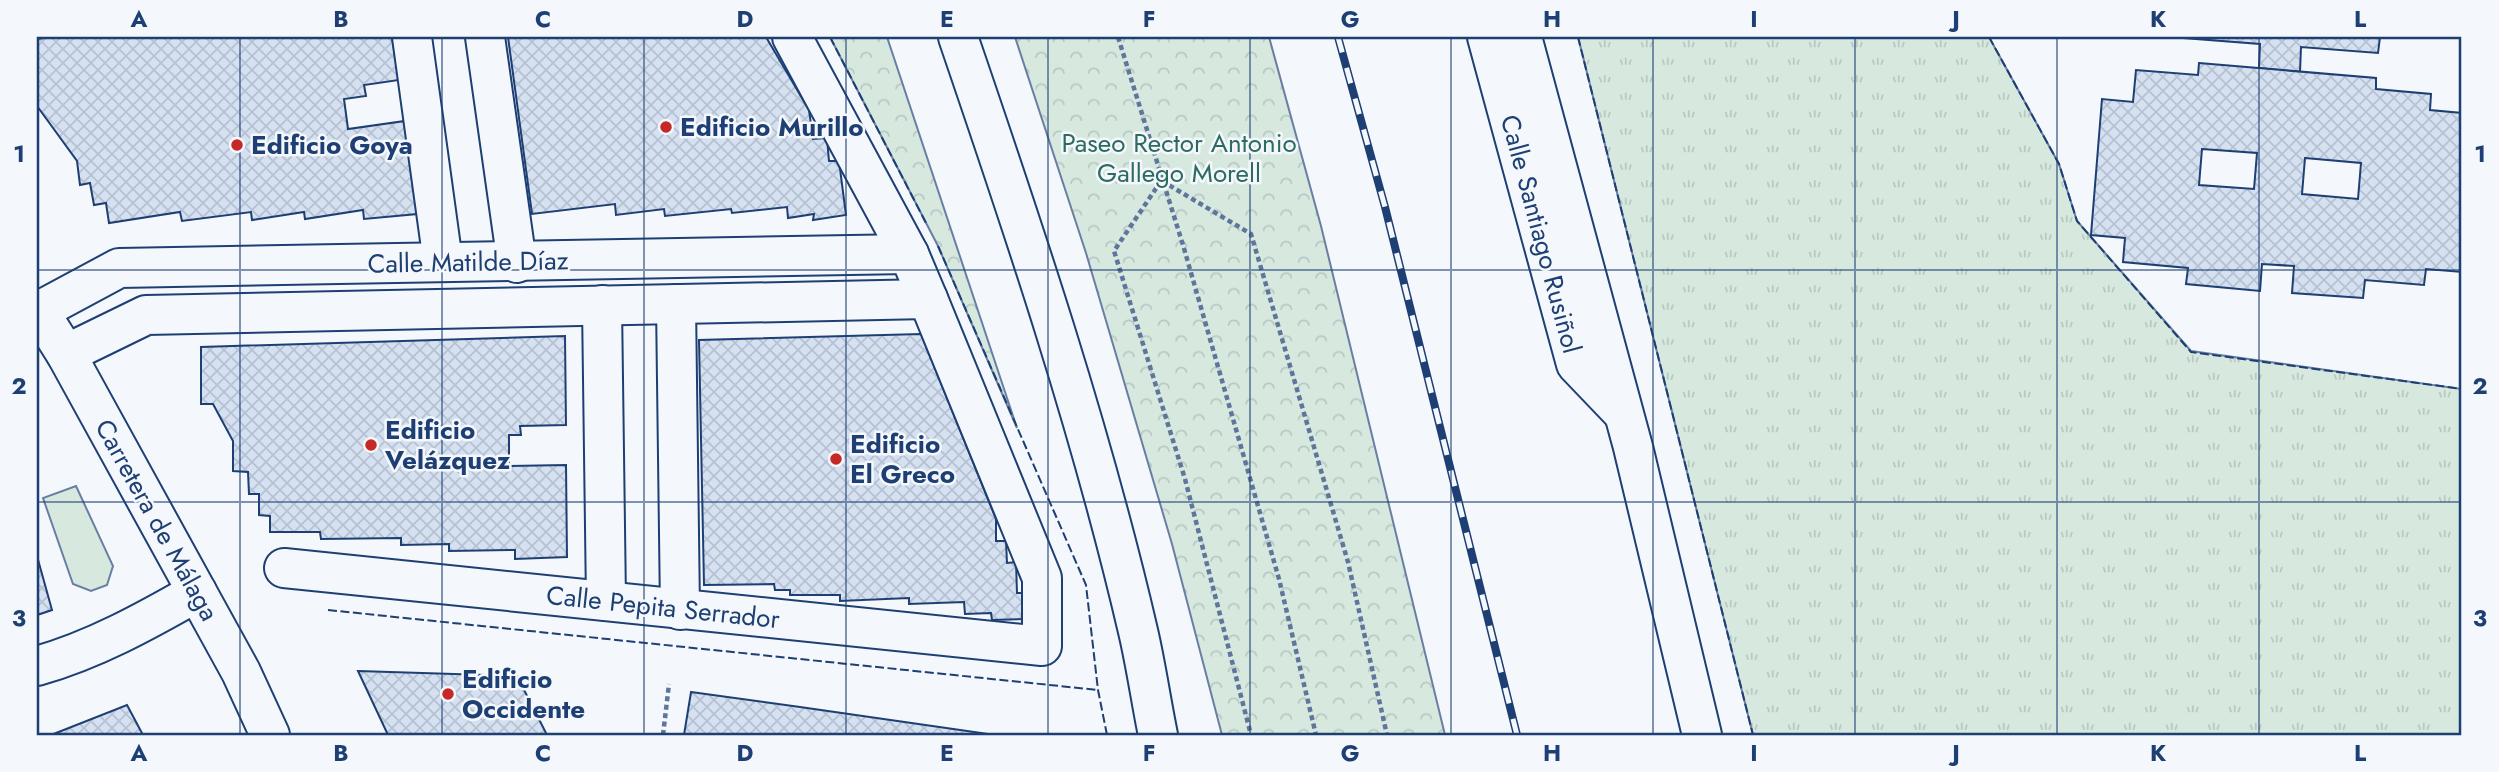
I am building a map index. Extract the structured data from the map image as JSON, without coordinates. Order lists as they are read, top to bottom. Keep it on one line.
{"streets":{"street":["Calle Santiago Rusiñol","Calle Matilde Díaz","Carretera de Málaga","Calle Pepita Serrador"]},"crossings":[["Calle Matilde Díaz","Carretera de Málaga"],["Calle Matilde Díaz","Calle Pepita Serrador"]],"parks":["Paseo Rector Antonio Gallego Morell"],"places":["Edificio Murillo","Edificio Goya","Edificio Velázquez","Edificio El Greco","Edificio Occidente"],"grid":{"columns":["A","B","C","D","E","F","G","H","I","J","K","L"],"rows":["1","2","3"]}}
